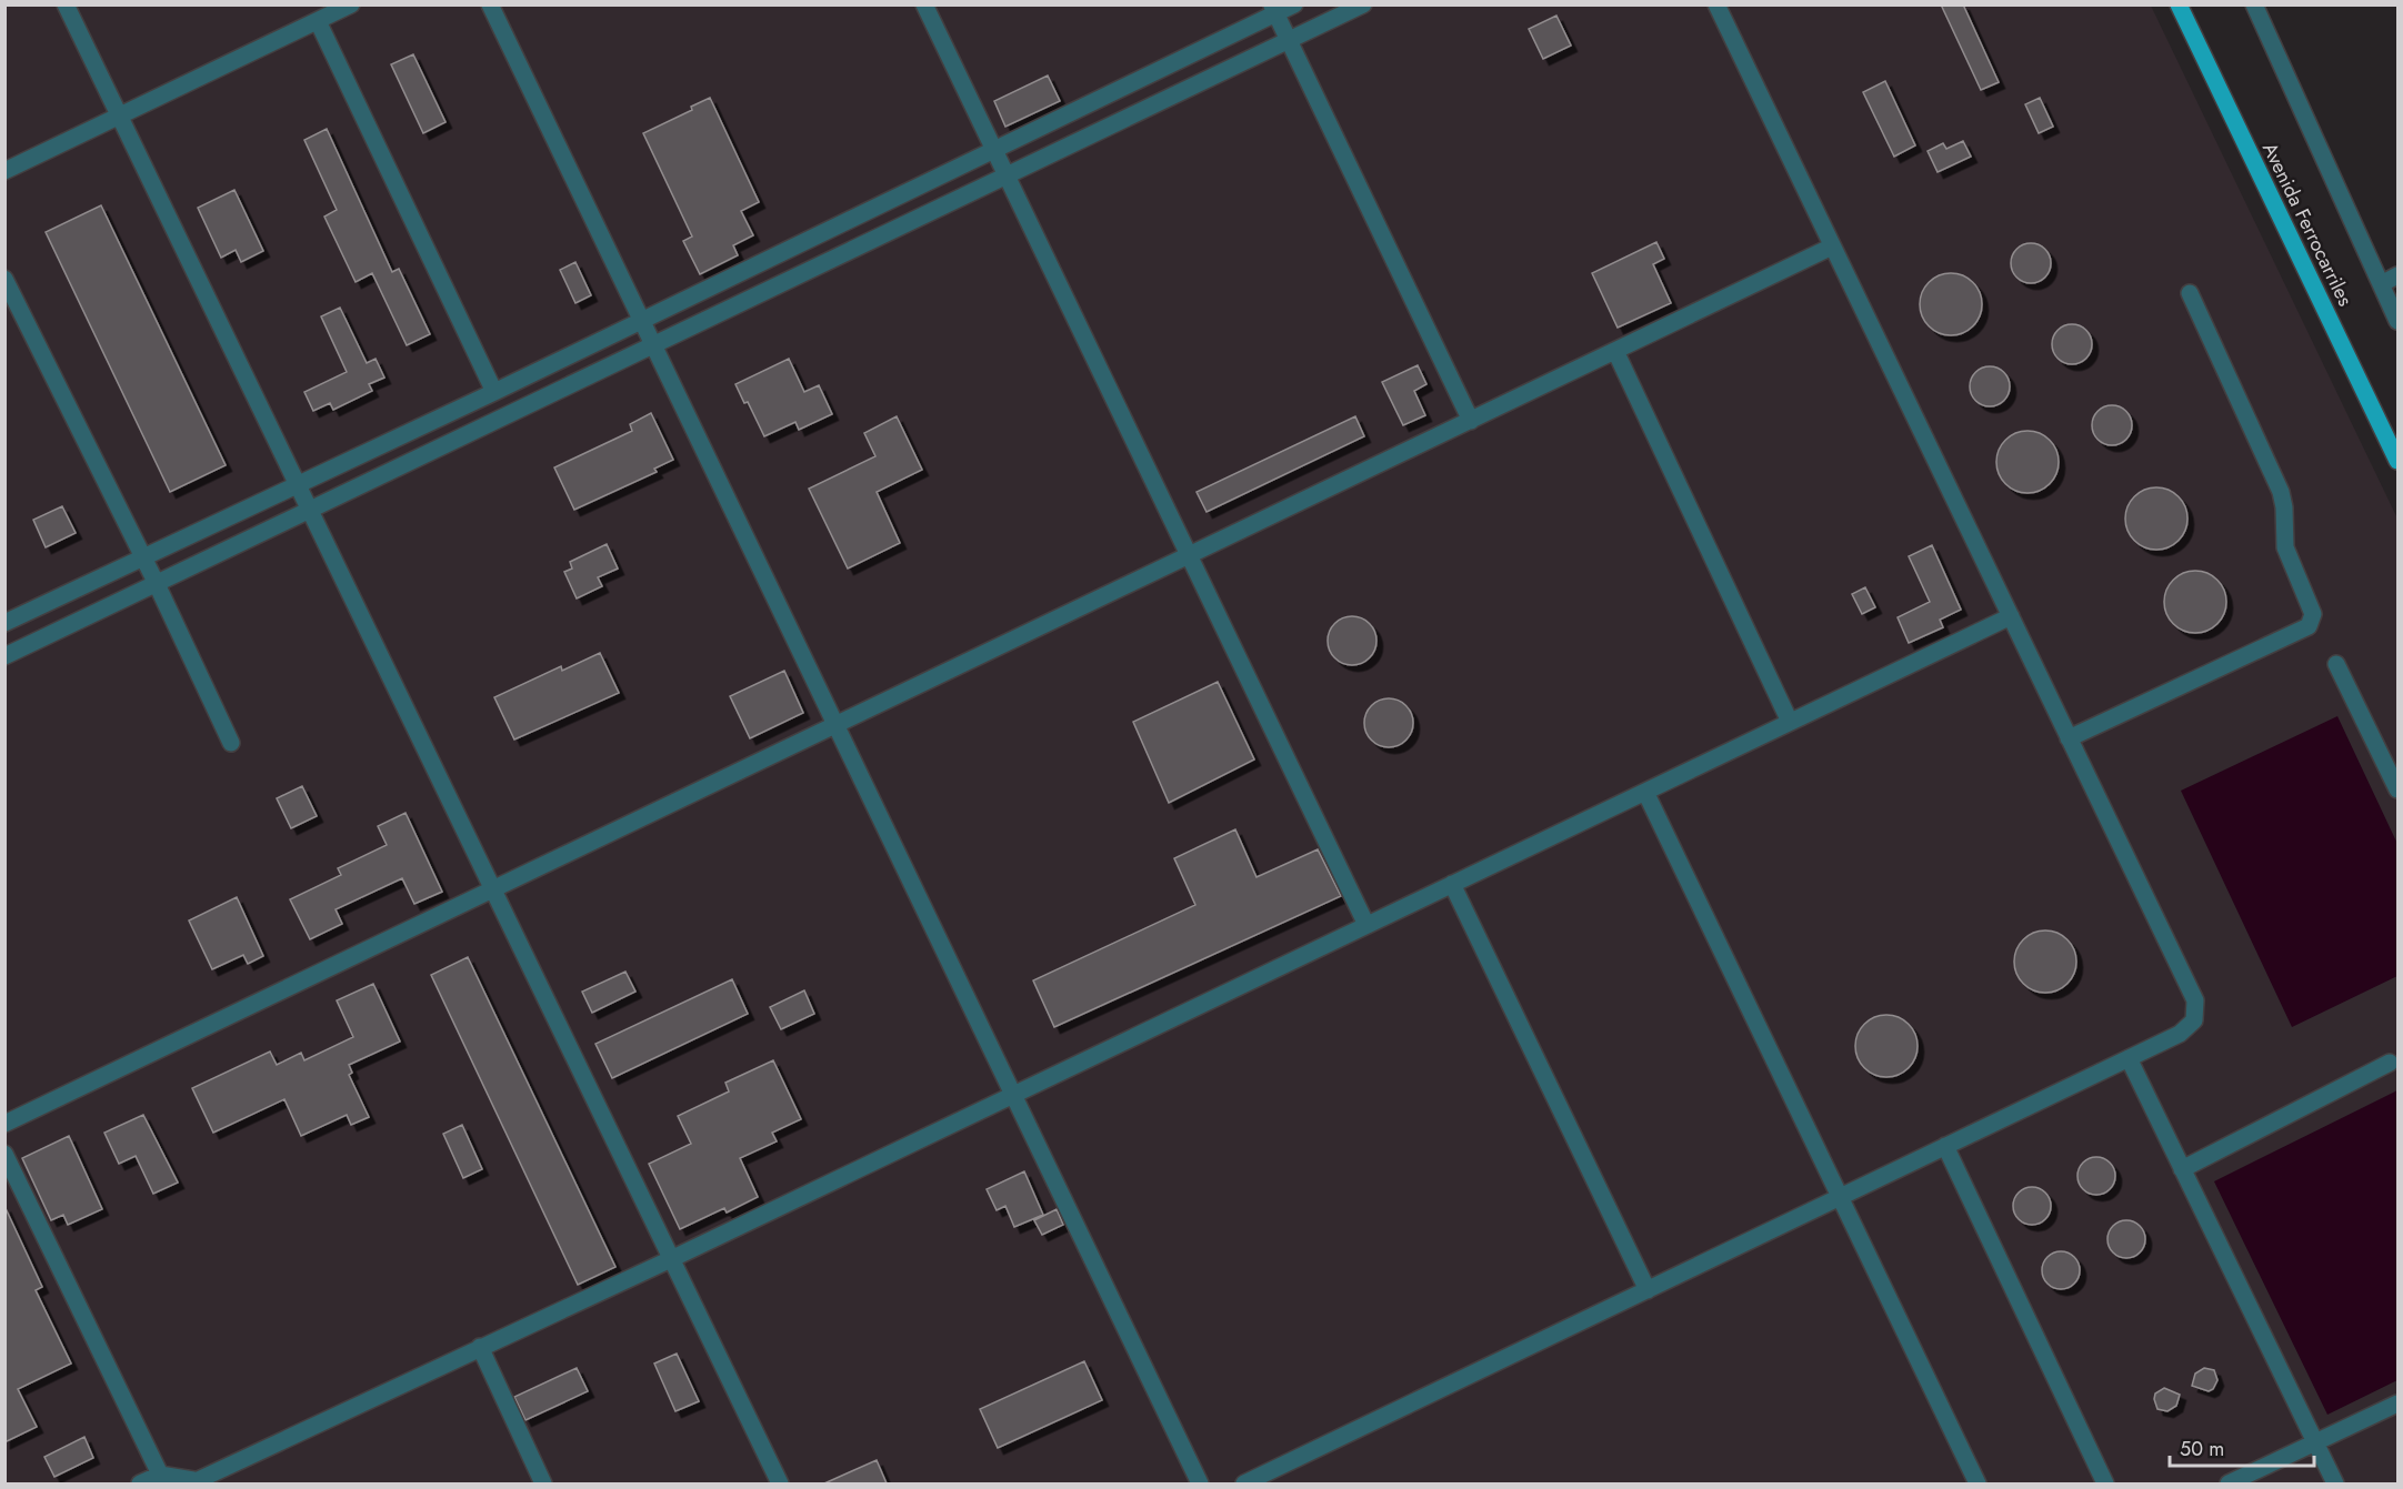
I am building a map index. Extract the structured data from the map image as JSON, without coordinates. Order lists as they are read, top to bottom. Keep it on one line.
{"streets":{"main road":["Avenida Ferrocarriles"]},"scale_bar":"50 m"}
